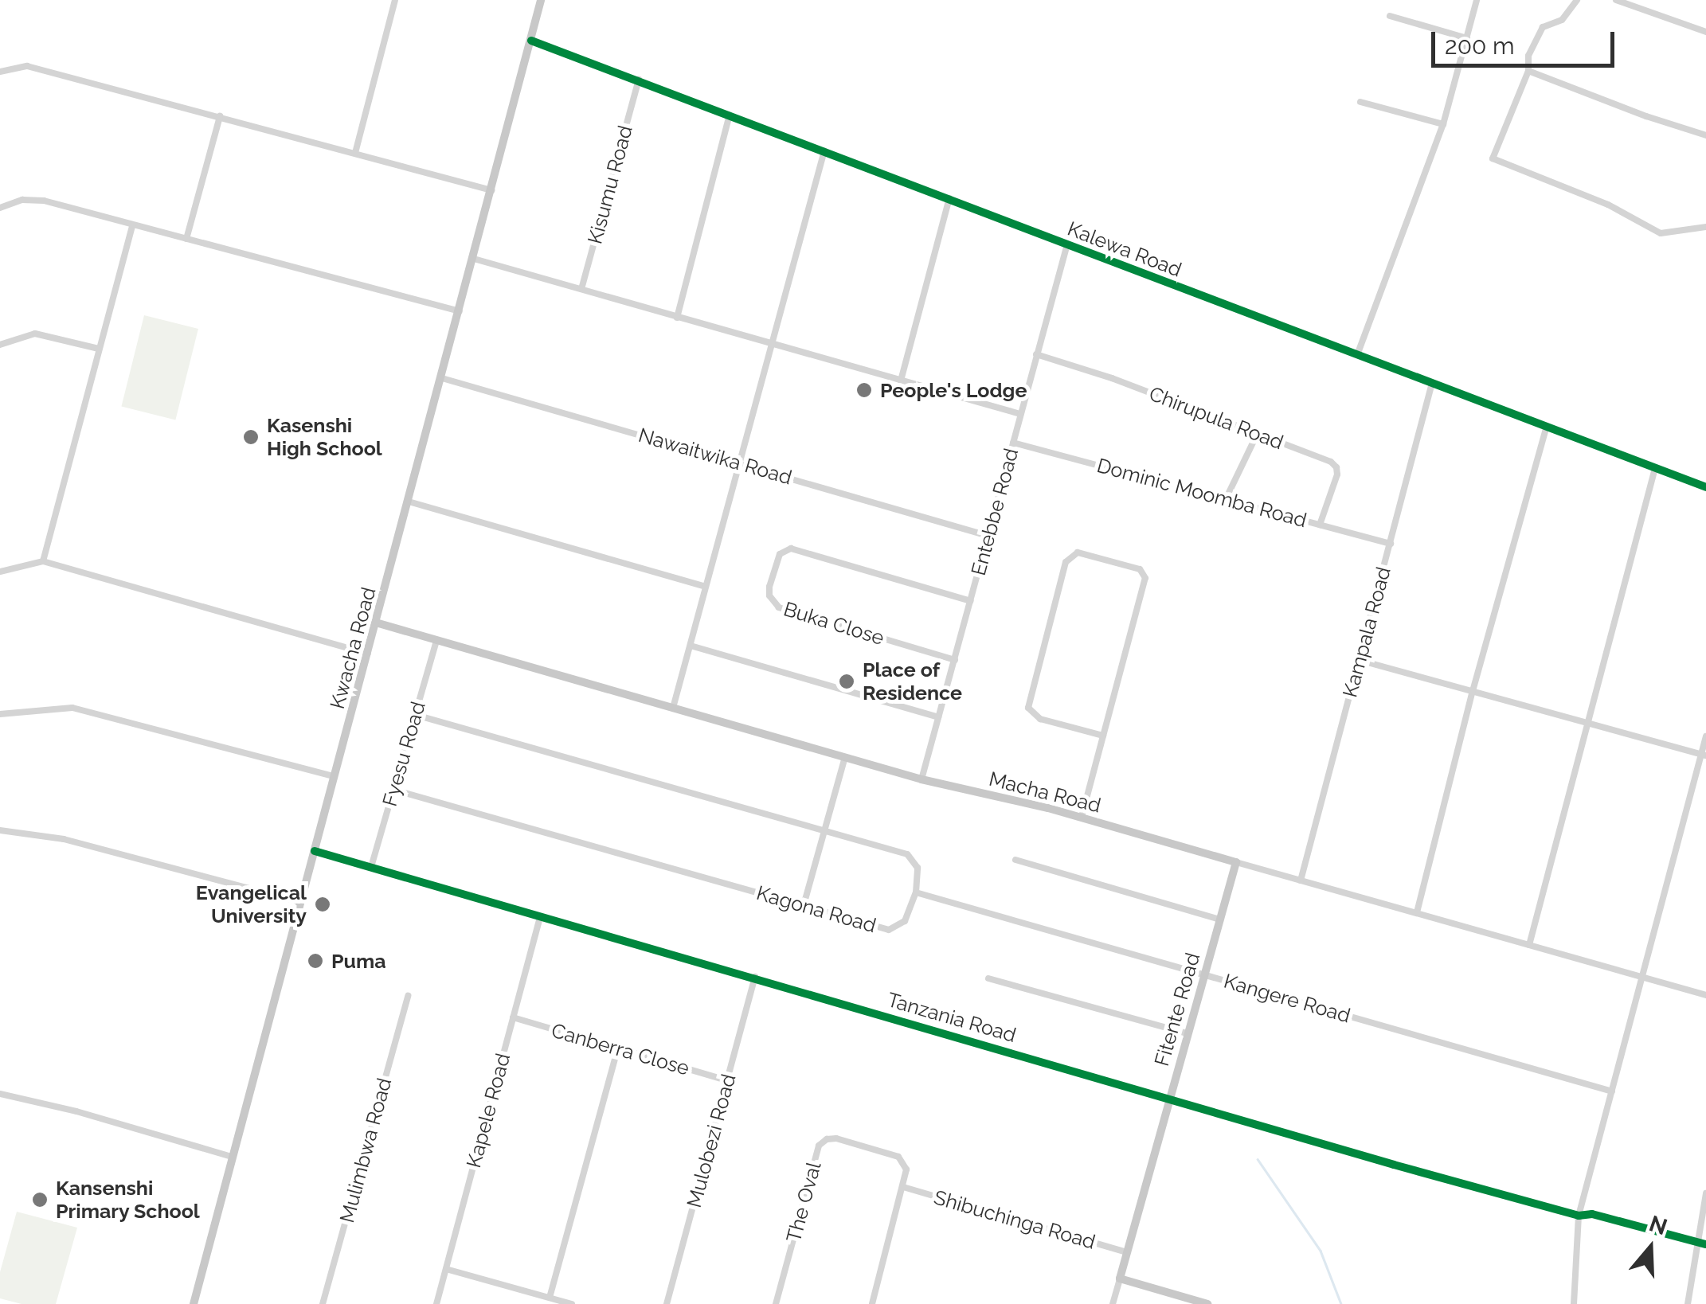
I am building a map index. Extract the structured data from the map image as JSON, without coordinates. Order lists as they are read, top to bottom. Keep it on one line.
{"streets":{"main road":["Kwacha Road","Macha Road","Fitente Road"],"street":["Kisumu Road","Kalewa Road","Chirupula Road","Nawaitwika Road","Dominic Moomba Road","Entebbe Road","Buka Close","Kampala Road","Fyesu Road","Kagona Road","Kangere Road","Tanzania Road","Canberra Close","Kapele Road","Mulobezi Road","Mulimbwa Road","The Oval","Shibuchinga Road"]},"crossings":[["Kisumu Road","Kalewa Road"],["Kalewa Road","Entebbe Road"],["Kalewa Road","Kampala Road"],["Kalewa Road","Kwacha Road"],["Chirupula Road","Dominic Moomba Road"],["Chirupula Road","Entebbe Road"],["Nawaitwika Road","Entebbe Road"],["Nawaitwika Road","Kwacha Road"],["Dominic Moomba Road","Entebbe Road"],["Dominic Moomba Road","Kampala Road"],["Entebbe Road","Buka Close"],["Entebbe Road","Macha Road"],["Kampala Road","Macha Road"],["Kwacha Road","Macha Road"],["Kwacha Road","Tanzania Road"],["Fyesu Road","Macha Road"],["Fyesu Road","Kagona Road"],["Fyesu Road","Tanzania Road"],["Macha Road","Fitente Road"],["Kagona Road","Kangere Road"],["Kangere Road","Fitente Road"],["Fitente Road","Tanzania Road"],["Fitente Road","Shibuchinga Road"],["Tanzania Road","Kapele Road"],["Tanzania Road","Mulobezi Road"],["Canberra Close","Kapele Road"],["Canberra Close","Mulobezi Road"],["The Oval","Shibuchinga Road"]],"places":["People's Lodge","Kasenshi High School","Place of Residence","Evangelical University","Puma","Kansenshi Primary School"],"scale_bar":"200 m","north":"top"}
